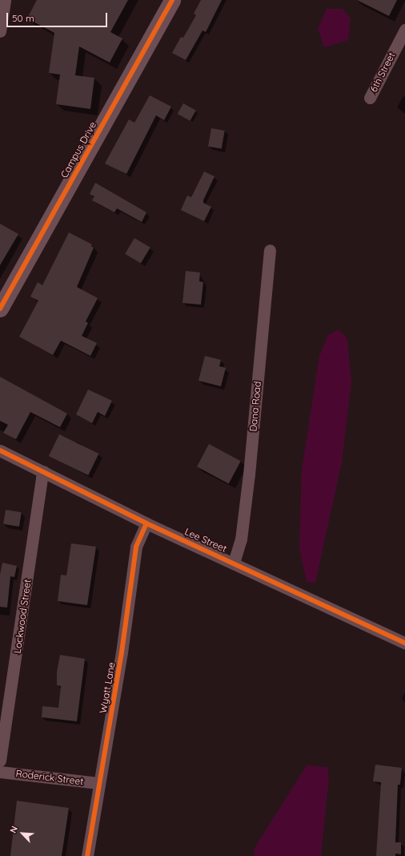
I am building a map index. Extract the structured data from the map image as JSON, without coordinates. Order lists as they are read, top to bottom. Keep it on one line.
{"streets":{"street":["6th Street","Campus Drive","Dana Road","Lee Street","Lockwood Street","Wyatt Lane","Roderick Street"]},"crossings":[["Dana Road","Lee Street"],["Lee Street","Lockwood Street"],["Lee Street","Wyatt Lane"],["Wyatt Lane","Roderick Street"]],"scale_bar":"50 m","north":"top left"}
